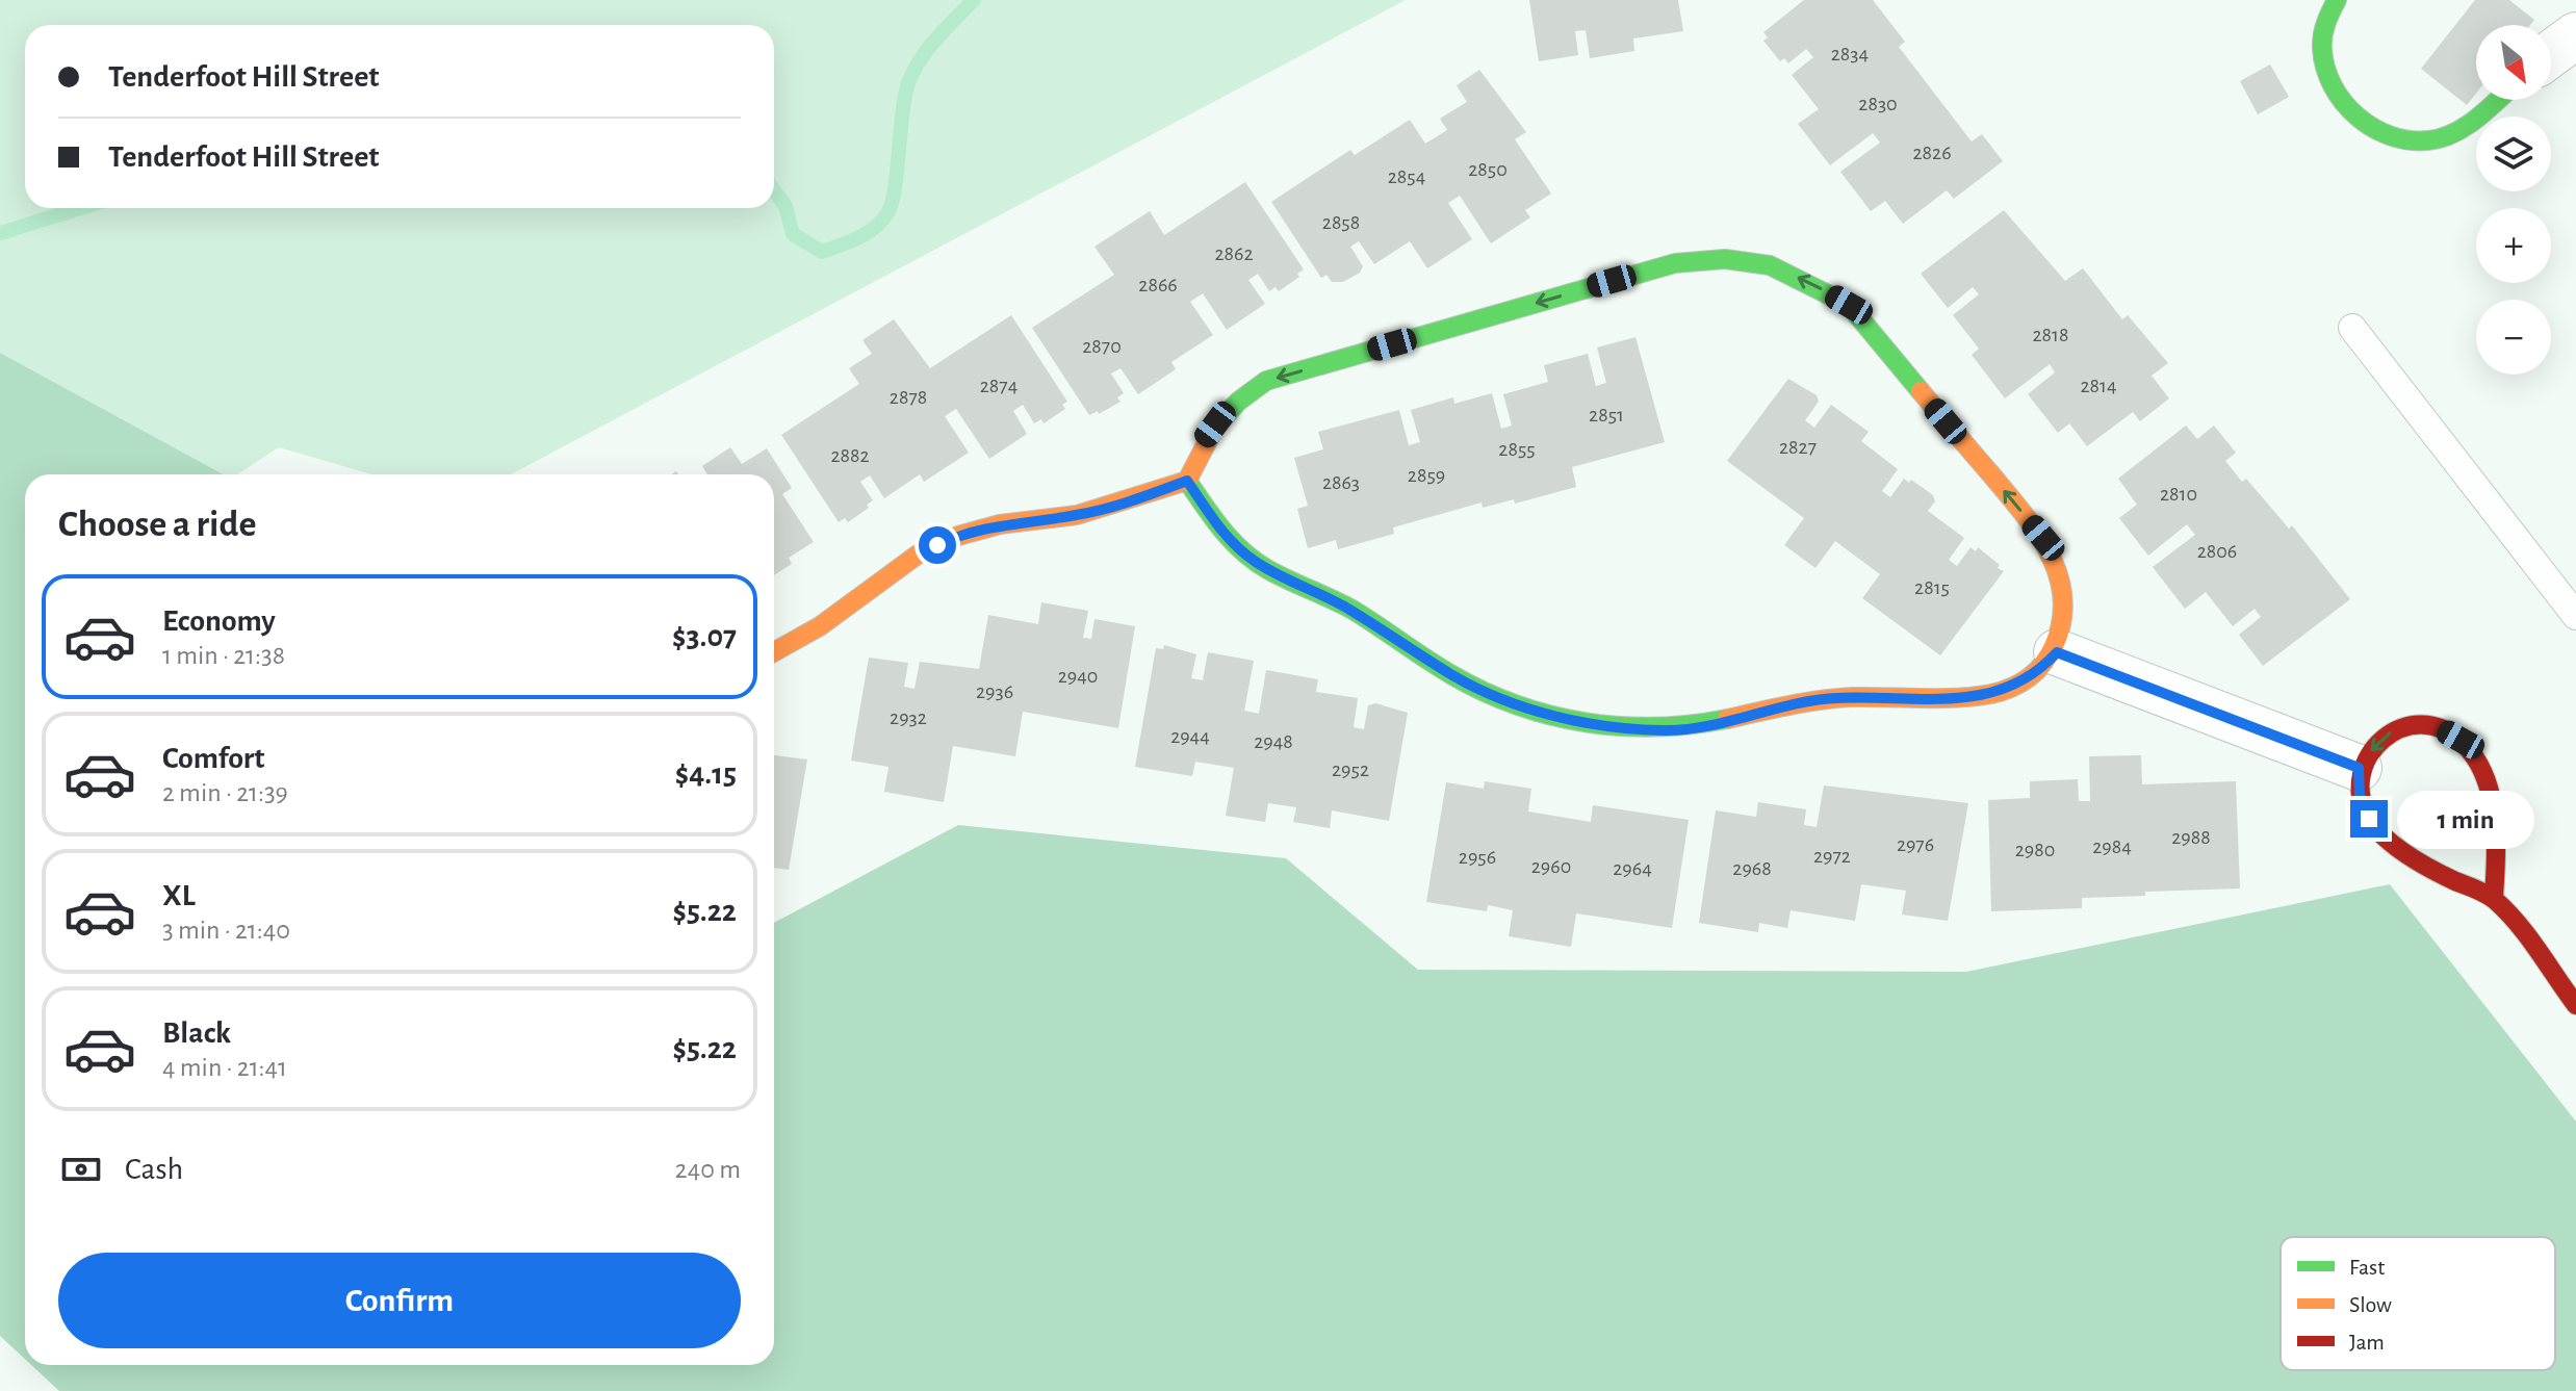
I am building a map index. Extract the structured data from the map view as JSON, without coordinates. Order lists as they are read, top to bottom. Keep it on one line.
{"house_numbers":["2834","2830","2826","2850","2854","2858","2862","2866","2818","2870","2874","2814","2878","2851","2827","2855","2882","2859","2863","2810","2806","2815","2940","2936","2932","2944","2948","2952","2988","2976","2984","2980","2972","2956","2960","2964","2968"],"legend":["Fast","Slow","Jam"],"north":"bottom right","page":{"map_buttons":["+","−"],"banner":["Tenderfoot Hill Street","Tenderfoot Hill Street"],"heading":"Choose a ride","list":[{"name":"Economy","note":"1 min · 21:38","value":"$3.07"},{"name":"Comfort","note":"2 min · 21:39","value":"$4.15"},{"name":"XL","note":"3 min · 21:40","value":"$5.22"},{"name":"Black","note":"4 min · 21:41","value":"$5.22"}],"bubble":"1 min","pay":["Cash","240 m"],"buttons":"Confirm"}}
